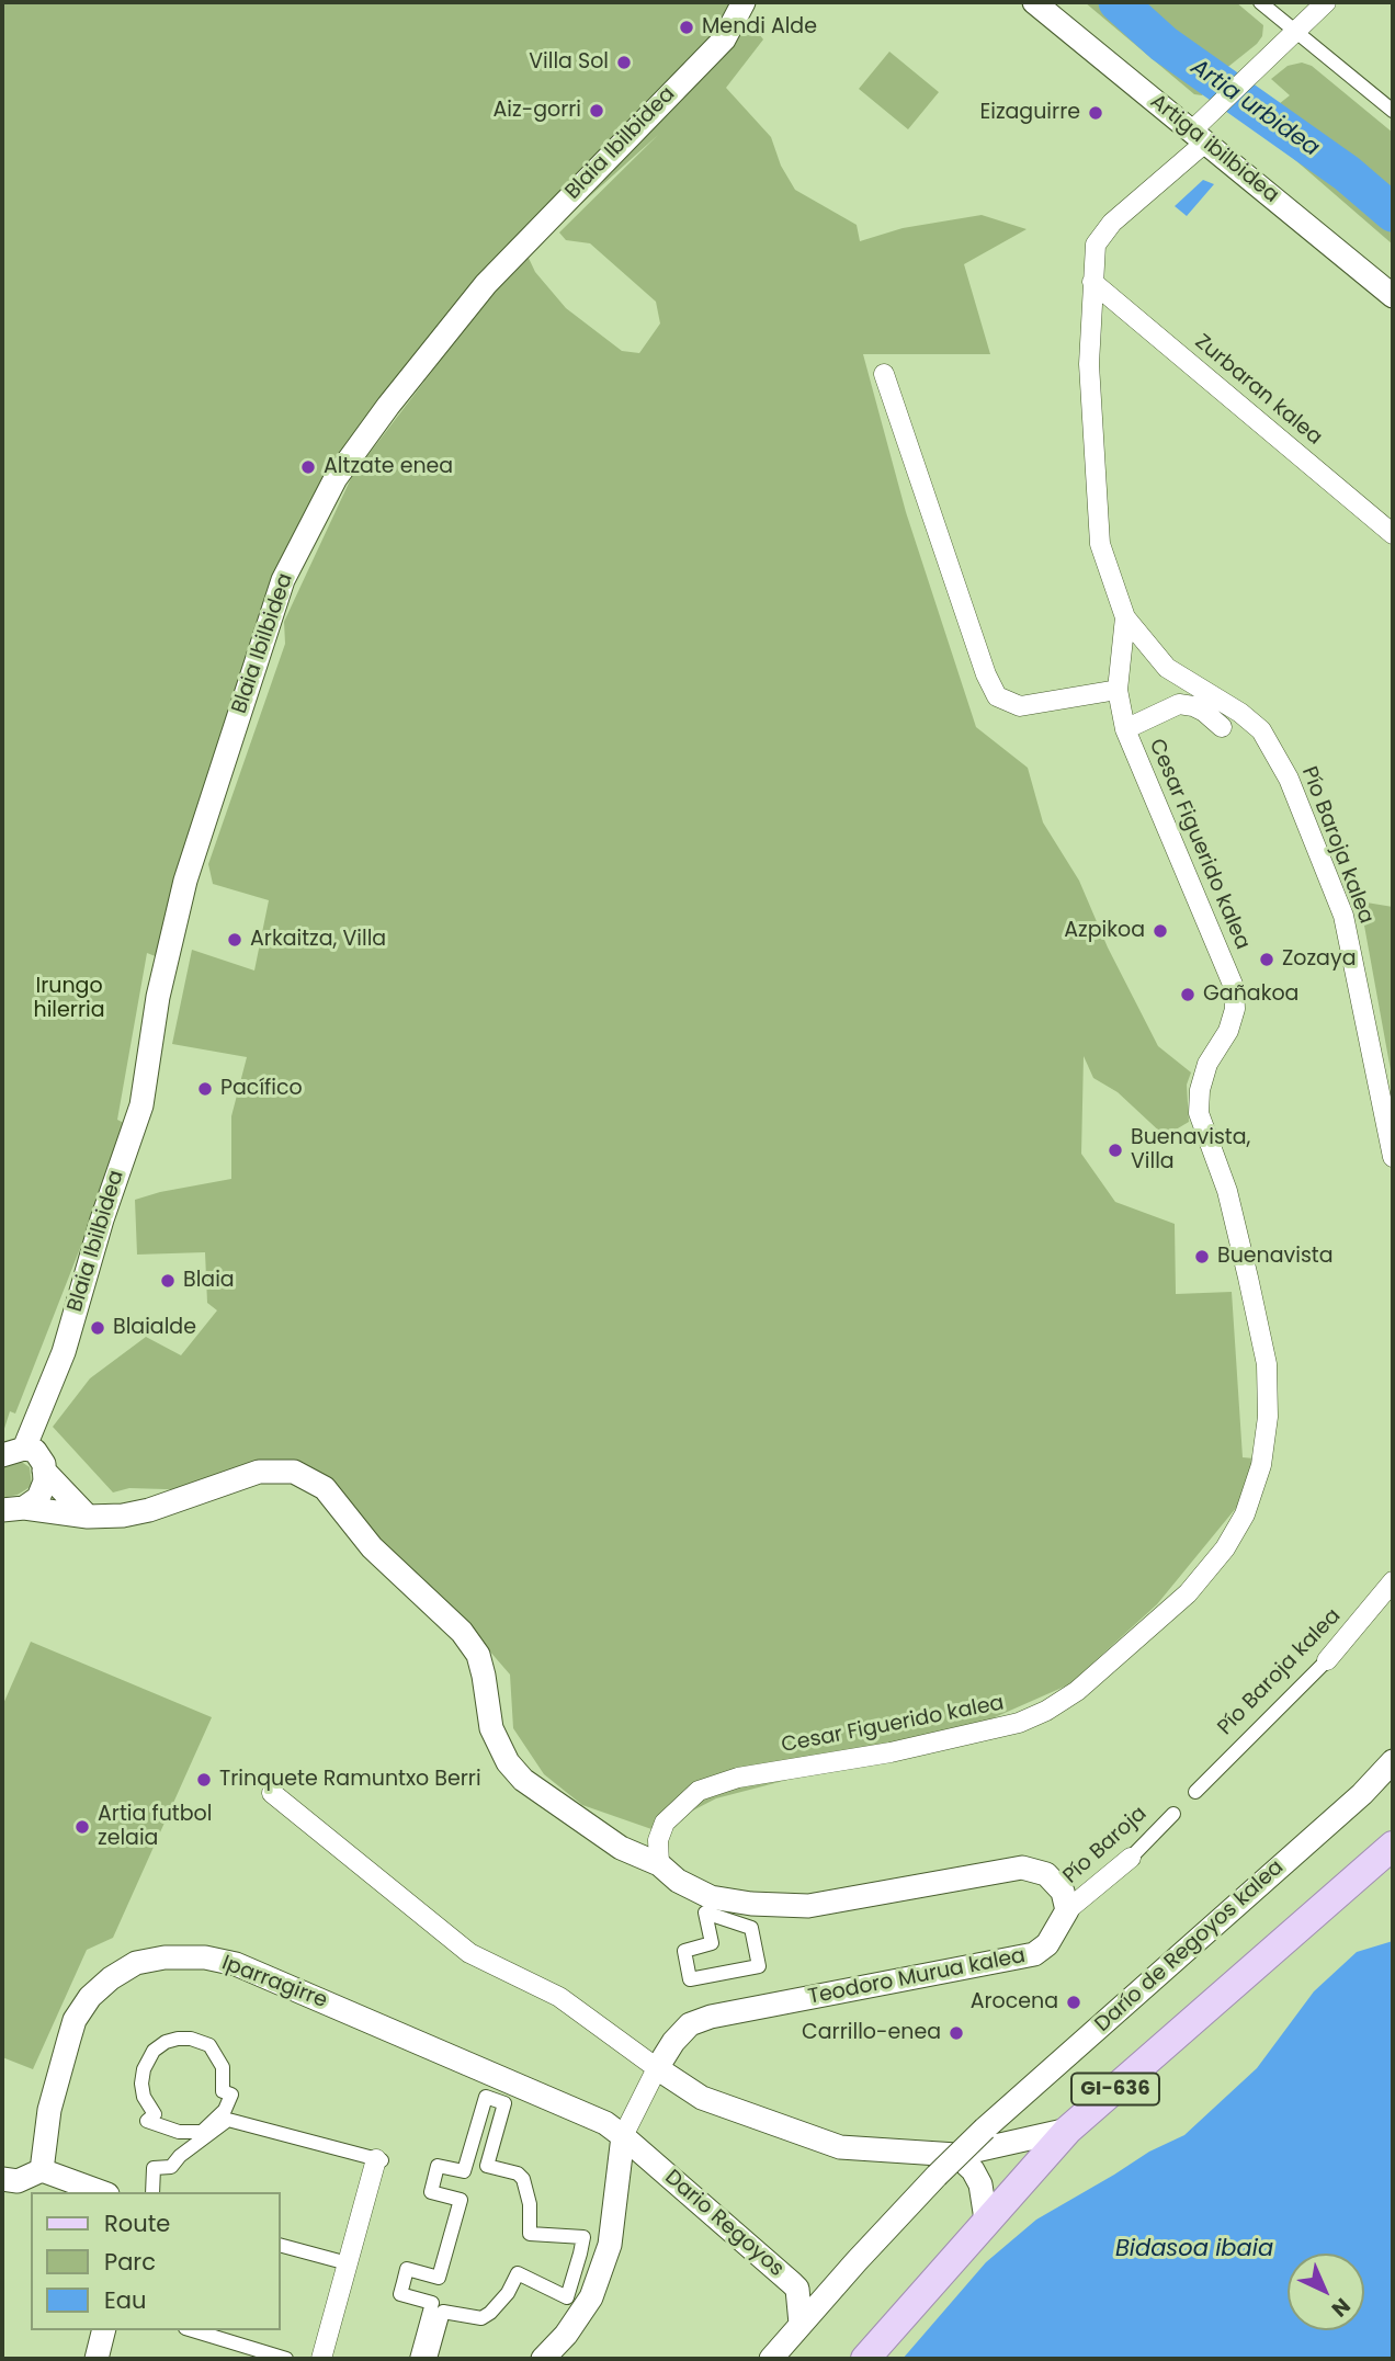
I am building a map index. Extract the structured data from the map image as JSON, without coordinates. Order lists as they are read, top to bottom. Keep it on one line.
{"streets":{"main road":["GI-636"],"street":["Blaia Ibilbidea","Artiga ibilbidea","Zurbaran kalea","Cesar Figuerido kalea","Pío Baroja kalea","Pío Baroja","Darío de Regoyos kalea","Teodoro Murua kalea","Iparragirre","Dario Regoyos"]},"crossings":[["Artiga ibilbidea","Cesar Figuerido kalea"],["Zurbaran kalea","Cesar Figuerido kalea"],["Cesar Figuerido kalea","Pío Baroja kalea"],["Pío Baroja","Teodoro Murua kalea"],["Iparragirre","Dario Regoyos"]],"water":["Artia urbidea","Bidasoa ibaia"],"parks":["Irungo hilerria"],"places":["Mendi Alde","Villa Sol","Aiz-gorri","Eizaguirre","Altzate enea","Azpikoa","Arkaitza, Villa","Zozaya","Gañakoa","Pacífico","Buenavista, Villa","Buenavista","Blaia","Blaialde","Trinquete Ramuntxo Berri","Artia futbol zelaia","Arocena","Carrillo-enea"],"legend":["Route","Parc","Eau"],"north":"bottom right"}
